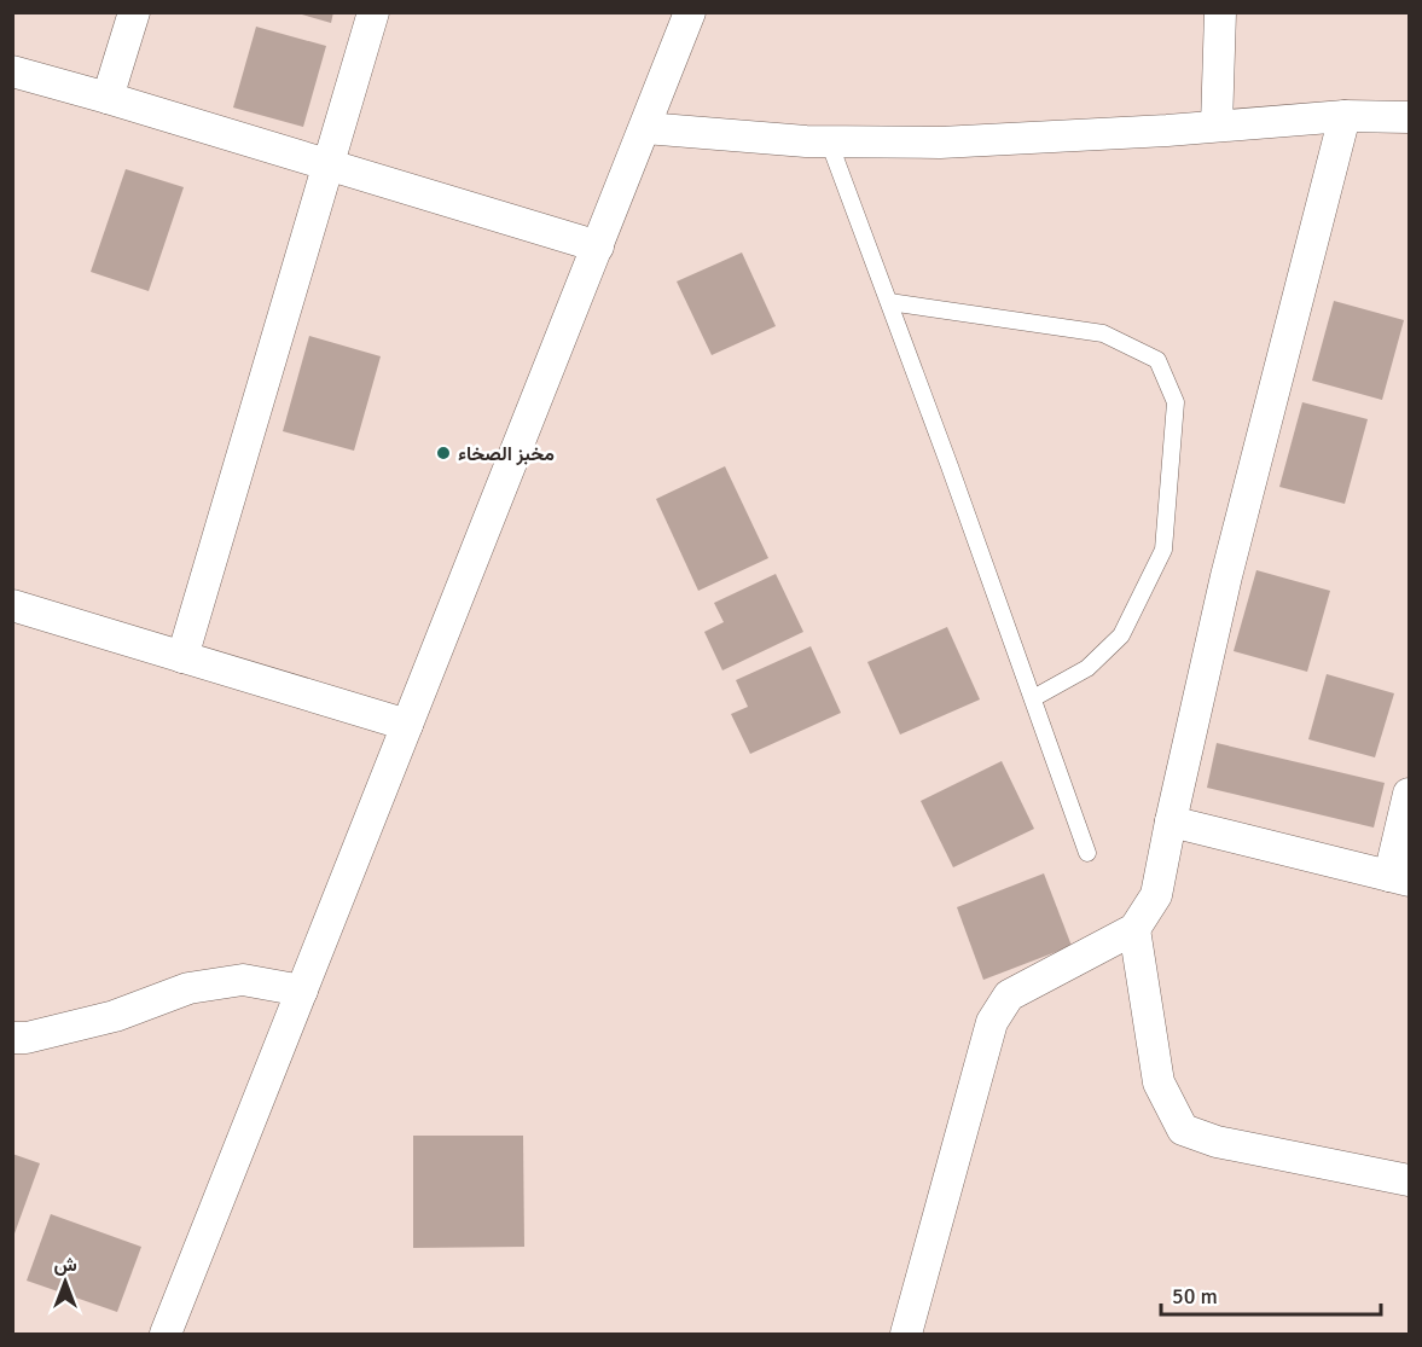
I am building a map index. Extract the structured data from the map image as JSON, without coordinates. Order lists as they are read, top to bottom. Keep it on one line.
{"places":["مخبز الصخاء"],"scale_bar":"50 m","north":"top"}
